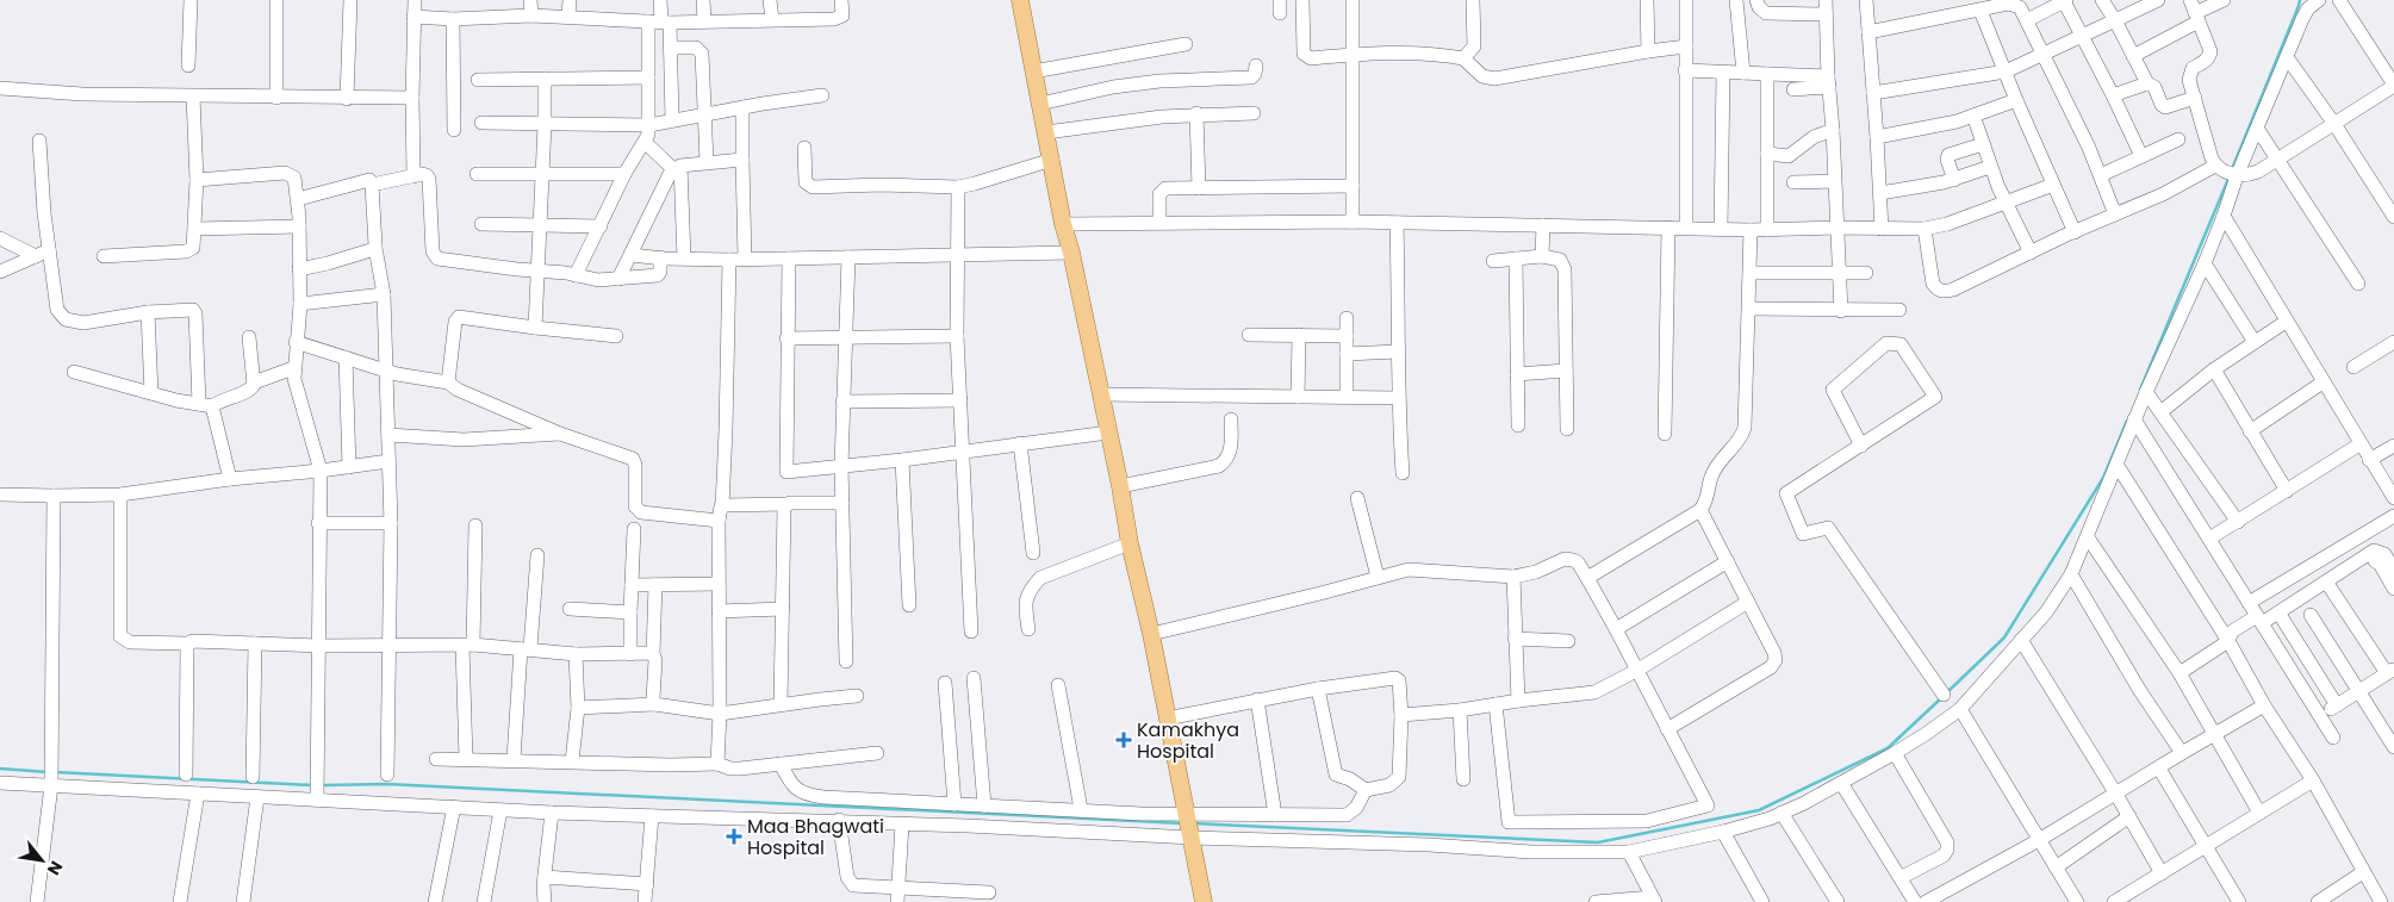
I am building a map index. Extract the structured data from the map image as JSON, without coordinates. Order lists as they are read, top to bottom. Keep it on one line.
{"places":{"health":["Kamakhya Hospital","Maa Bhagwati Hospital"]},"north":"bottom right"}
